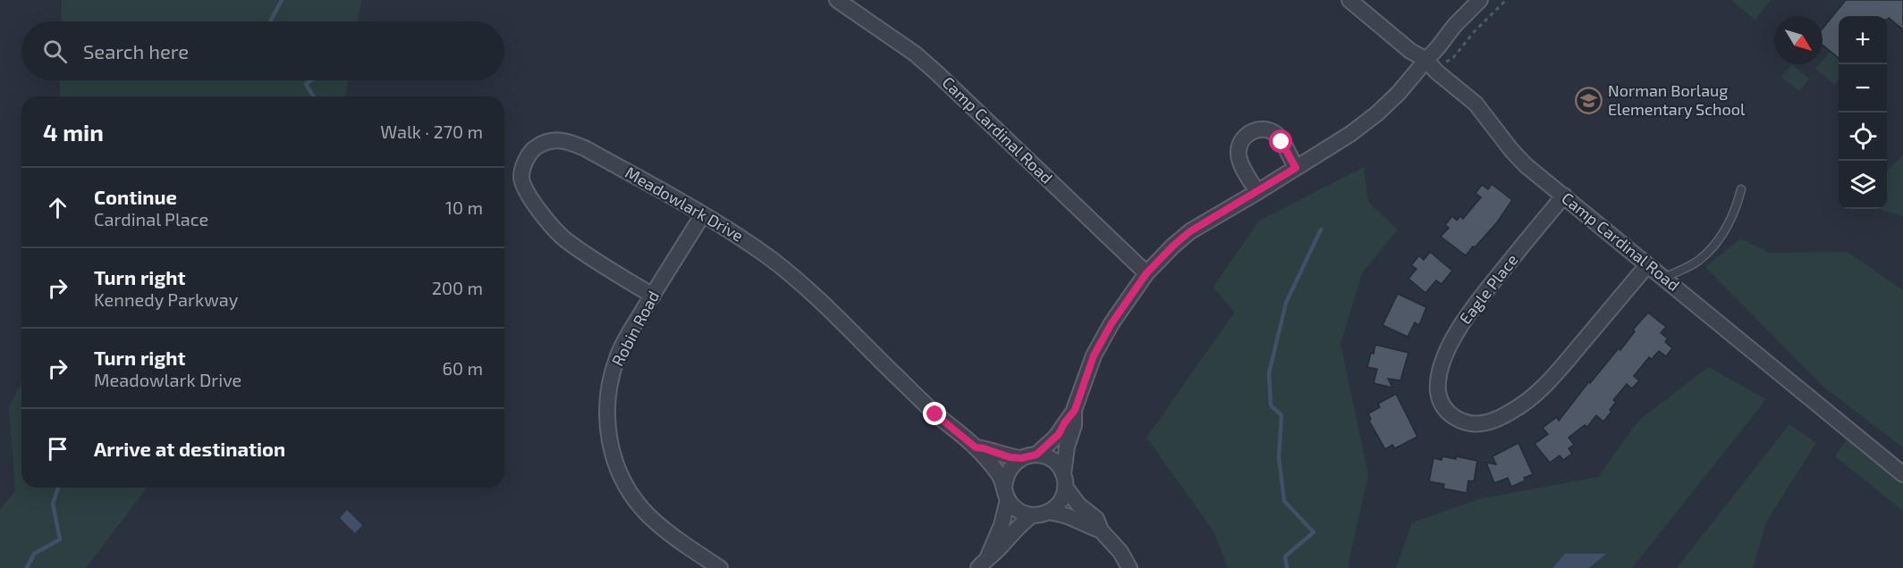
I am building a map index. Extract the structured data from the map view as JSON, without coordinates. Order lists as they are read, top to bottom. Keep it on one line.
{"streets":{"street":["Camp Cardinal Road","Meadowlark Drive","Eagle Place","Robin Road"]},"crossings":[["Camp Cardinal Road","Eagle Place"],["Meadowlark Drive","Robin Road"]],"places":{"school or university":["Norman Borlaug Elementary School"]},"north":"bottom right","page":{"map_buttons":["+","−"],"search":"Search here","heading":["4 min","Walk · 270 m"],"list":[["Continue","Cardinal Place","10 m"],["Turn right","Kennedy Parkway","200 m"],["Turn right","Meadowlark Drive","60 m"],"Arrive at destination"]}}
